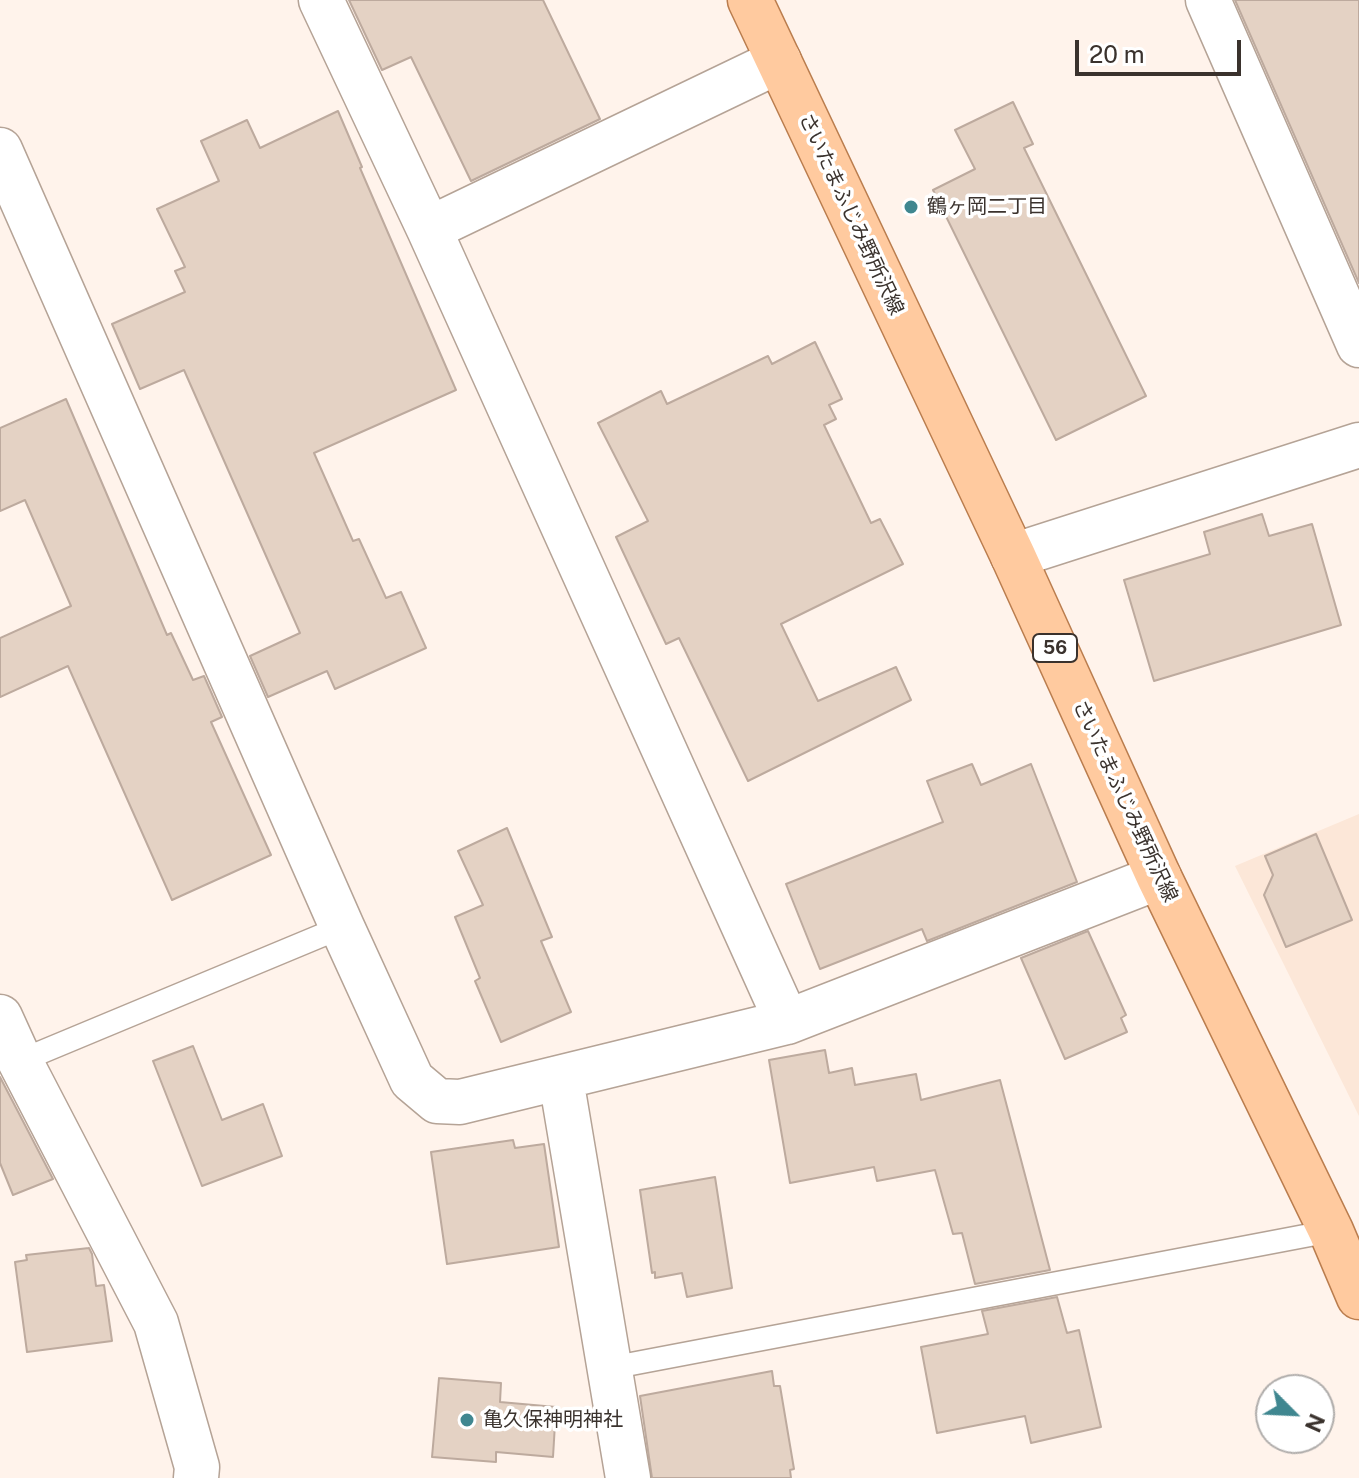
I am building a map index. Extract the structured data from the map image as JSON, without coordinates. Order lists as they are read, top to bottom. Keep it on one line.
{"streets":{"main road":["さいたまふじみ野所沢線","56"]},"places":["鶴ヶ岡二丁目","亀久保神明神社"],"scale_bar":"20 m","north":"bottom right"}
